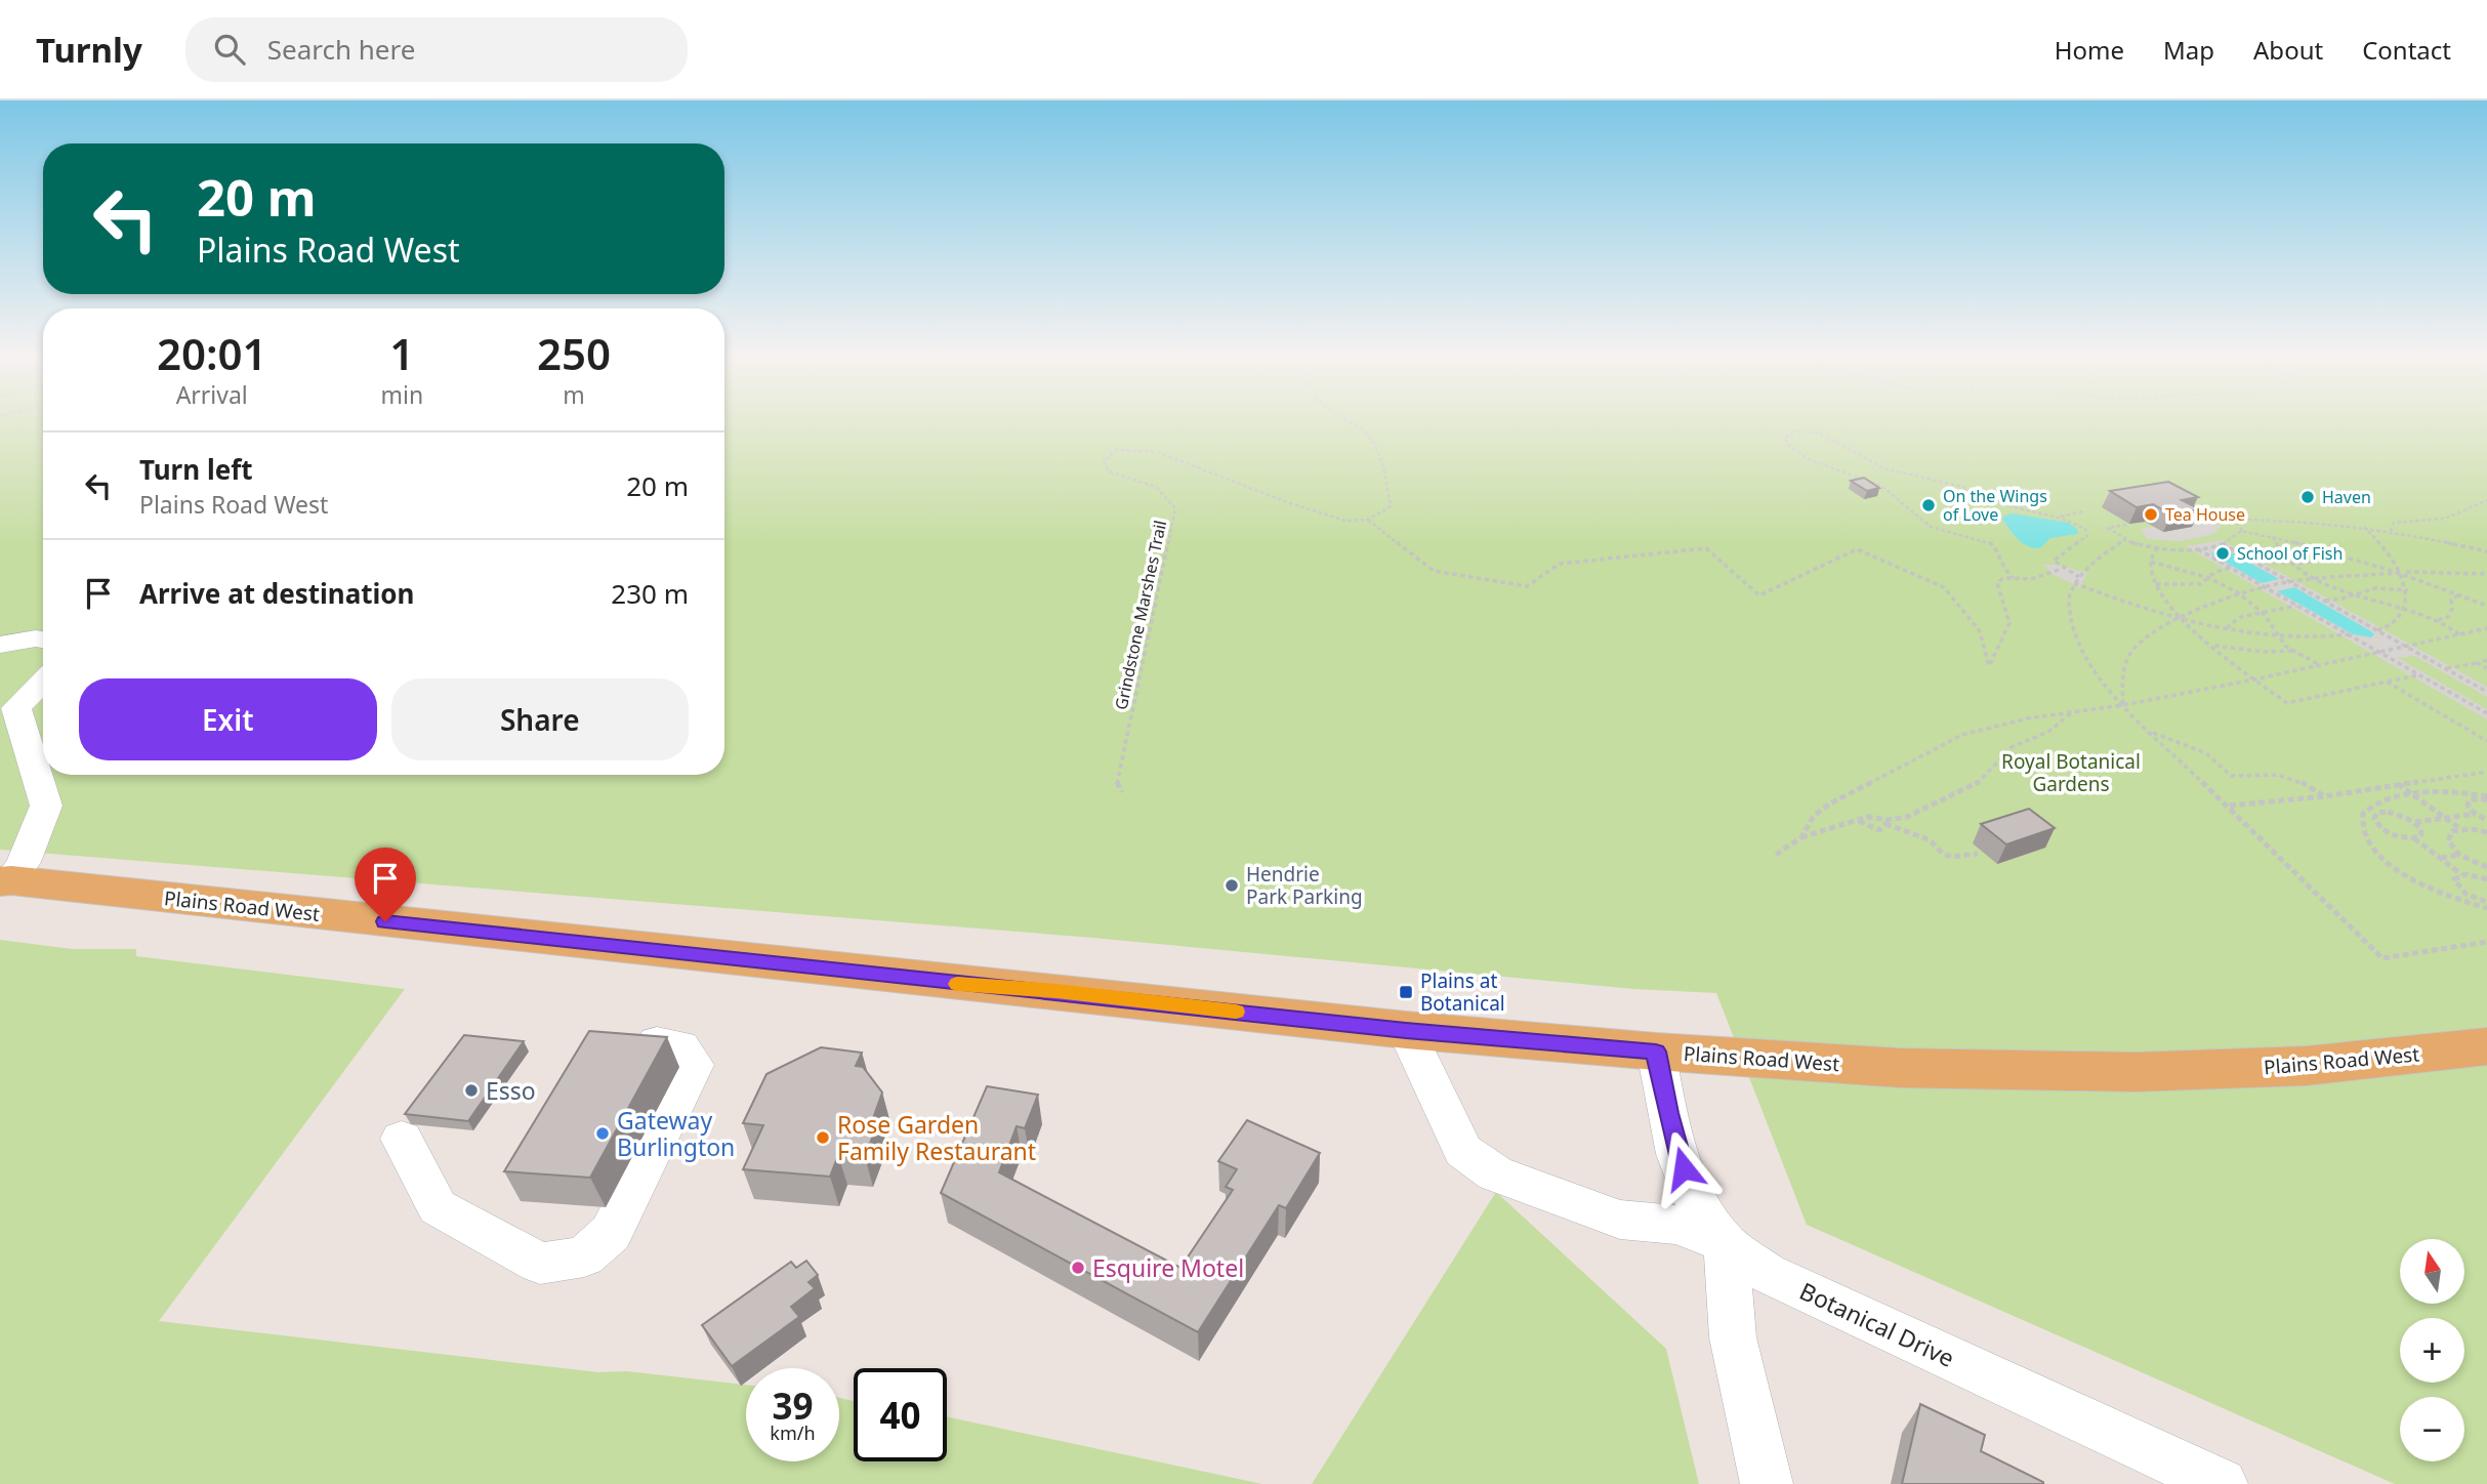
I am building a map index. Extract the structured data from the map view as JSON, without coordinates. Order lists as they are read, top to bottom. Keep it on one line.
{"streets":{"main road":["Plains Road West"],"street":["Botanical Drive"],"path":["Grindstone Marshes Trail"]},"crossings":[["Plains Road West","Botanical Drive"]],"parks":["Royal Botanical Gardens"],"places":{"other":["Haven","On the Wings of Love","Tea House","School of Fish","Hendrie Park Parking","Esso","Gateway Burlington","Rose Garden Family Restaurant","Esquire Motel"],"transit":["Plains at Botanical"]},"north":"top","page":{"header":"Turnly","search":"Search here","nav":["Home","Map","About","Contact"],"turn":["20 m","Plains Road West"],"eta":["20:01","Arrival","1","min","250","m"],"list":[{"name":"Turn left","note":"Plains Road West","value":"20 m"},{"name":"Arrive at destination","value":"230 m"}],"buttons":["Exit","Share"],"map_buttons":["+","−"],"speed":"39 km/h","limit":"40"}}
